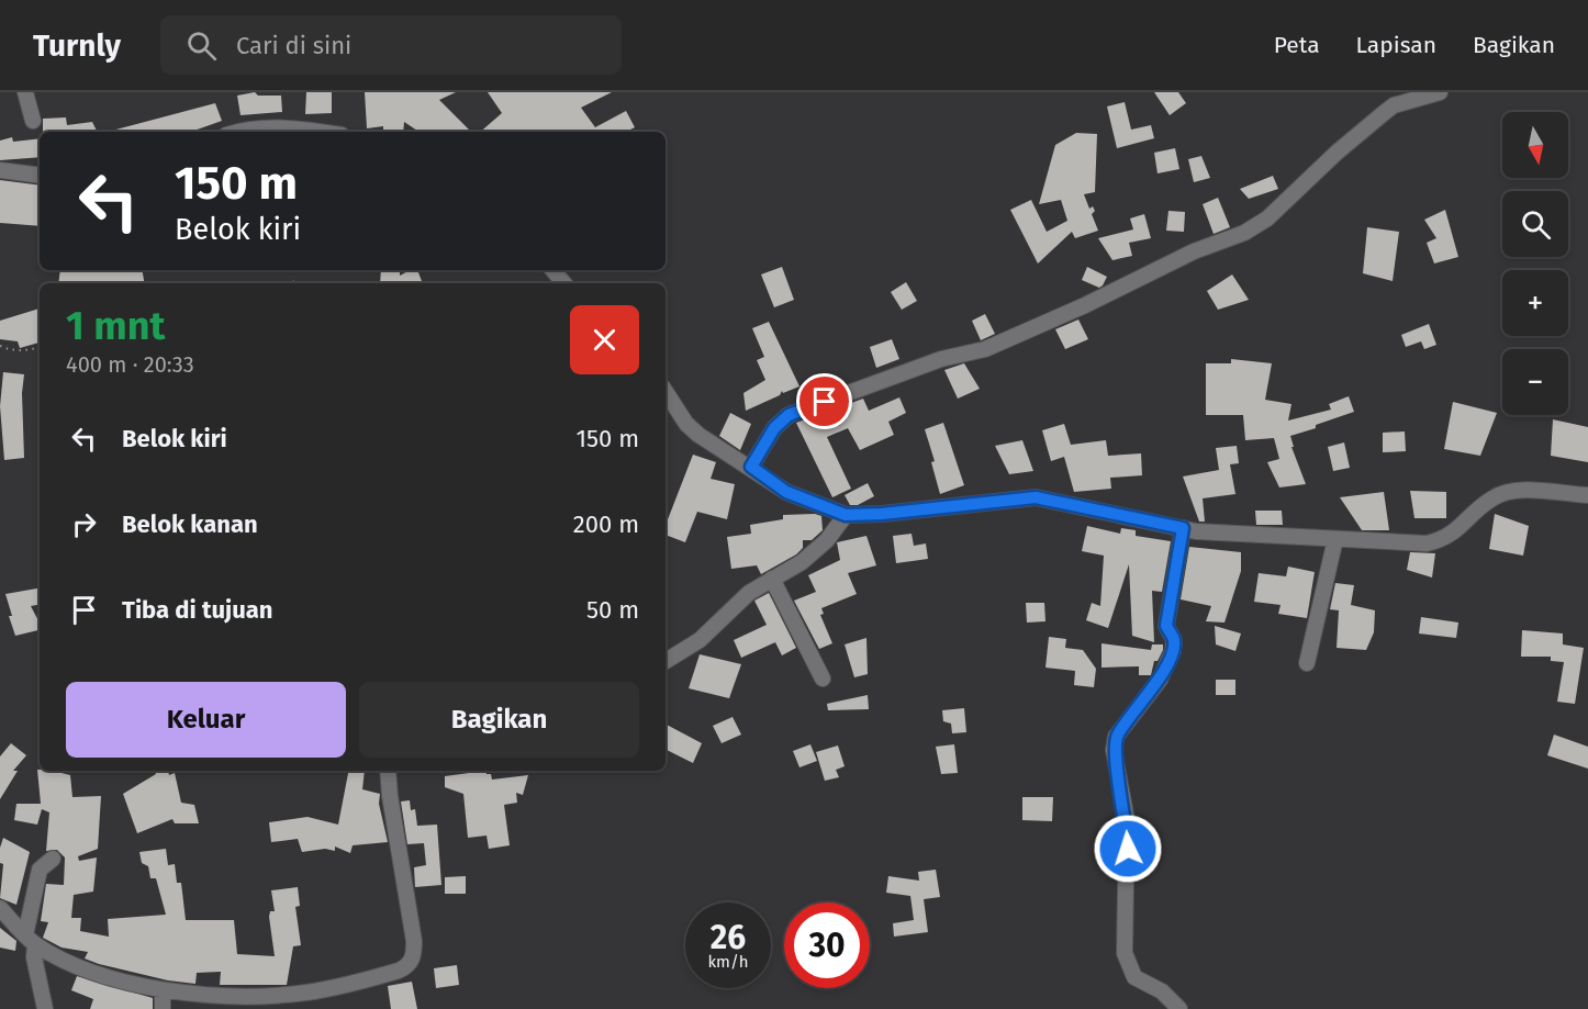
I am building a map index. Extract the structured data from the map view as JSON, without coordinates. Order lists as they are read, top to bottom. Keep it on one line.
{"north":"bottom","page":{"header":"Turnly","search":"Cari di sini","nav":["Peta","Lapisan","Bagikan"],"map_buttons":["+","−"],"turn":["150 m","Belok kiri"],"heading":["1 mnt","400 m · 20:33"],"list":[{"name":"Belok kiri","value":"150 m"},{"name":"Belok kanan","value":"200 m"},{"name":"Tiba di tujuan","value":"50 m"}],"buttons":["Keluar","Bagikan"],"speed":"26 km/h","limit":"30"}}
